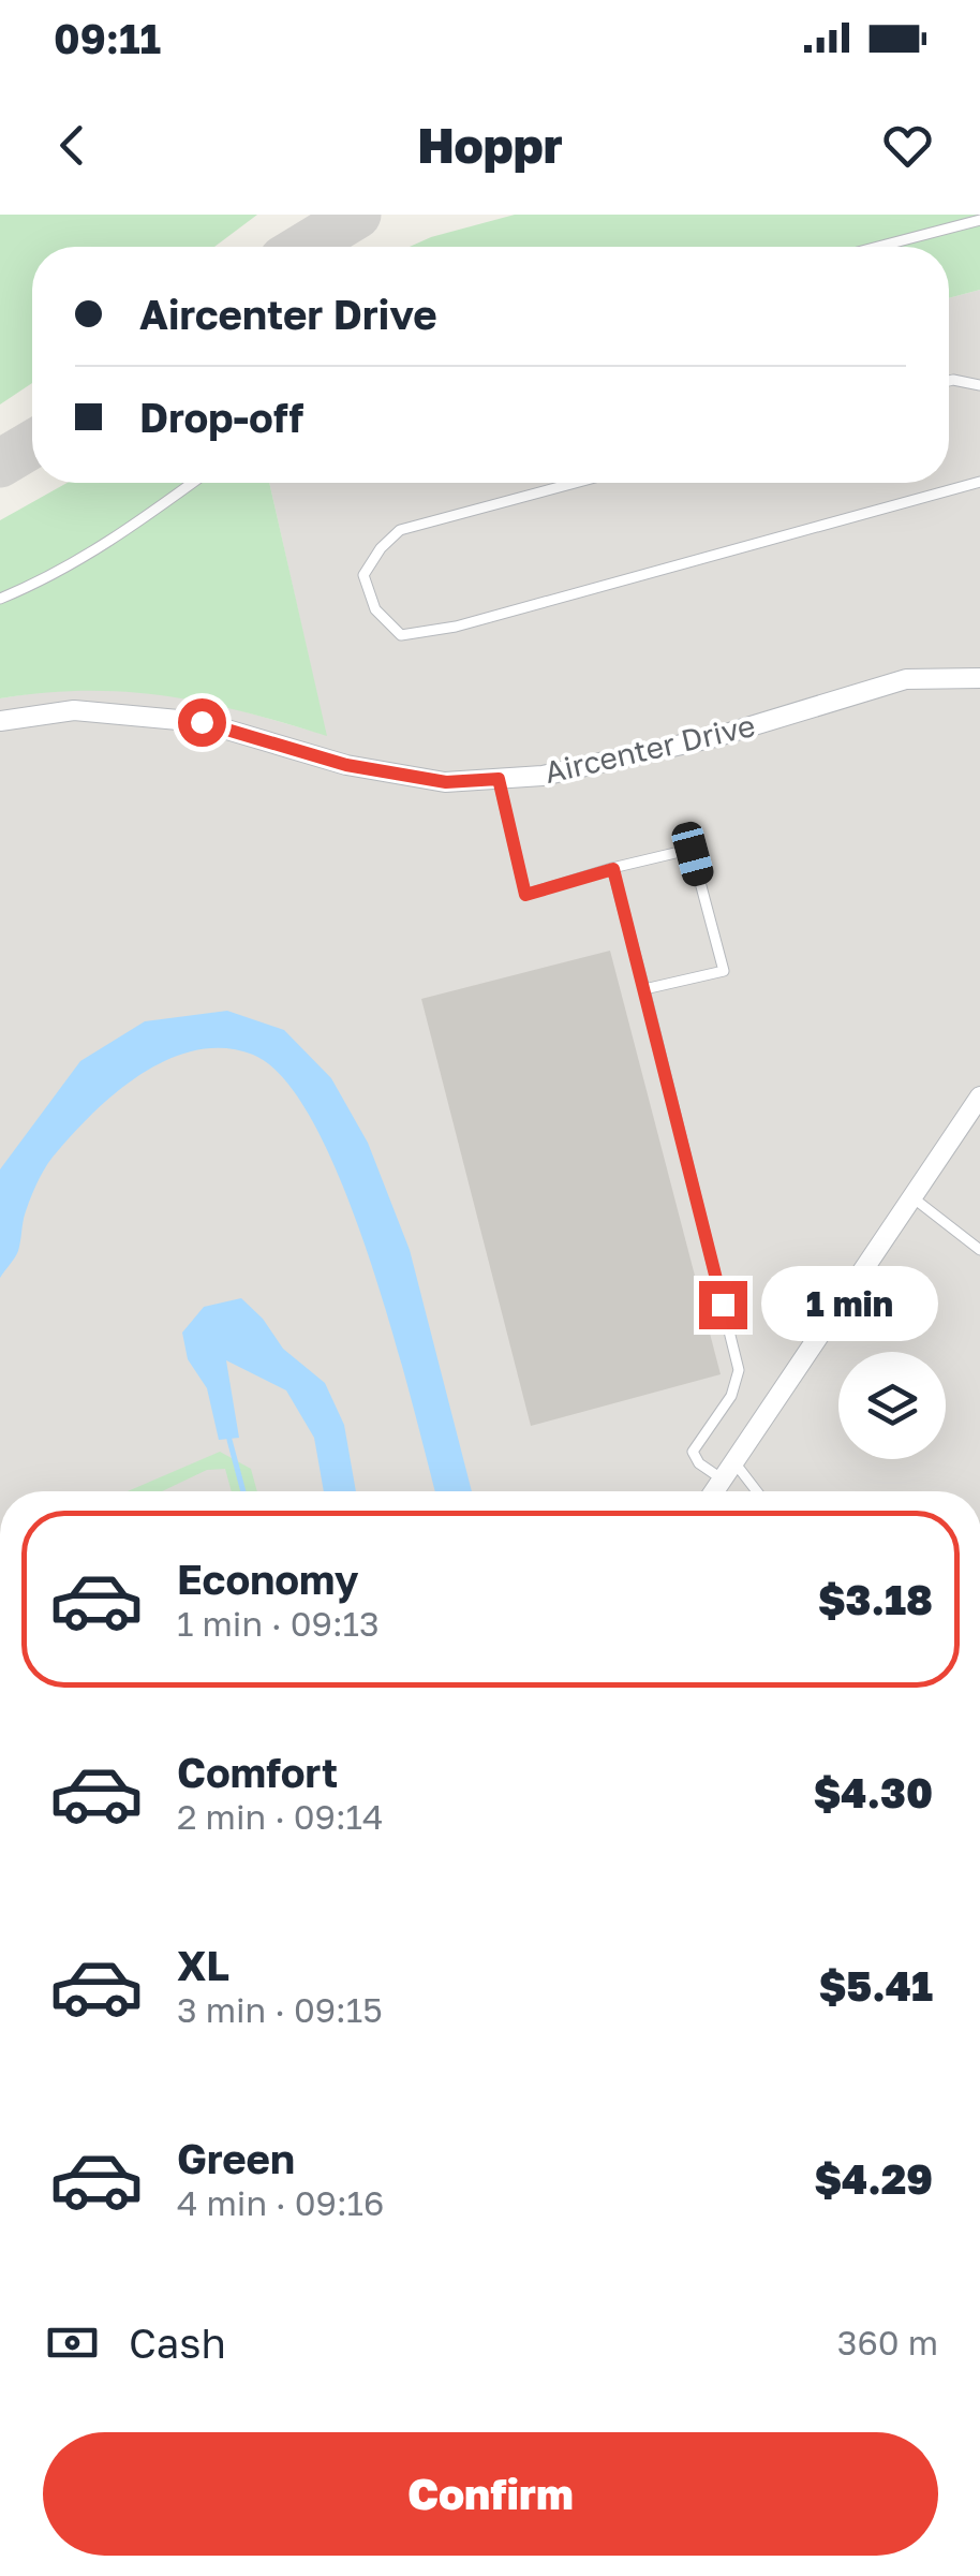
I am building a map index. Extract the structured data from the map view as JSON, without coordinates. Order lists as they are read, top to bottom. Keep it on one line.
{"streets":{"street":["Aircenter Drive"]},"page":{"status":"09:11","header":"Hoppr","banner":["Aircenter Drive","Drop-off"],"bubble":"1 min","list":[{"name":"Economy","note":"1 min · 09:13","value":"$3.18"},{"name":"Comfort","note":"2 min · 09:14","value":"$4.30"},{"name":"XL","note":"3 min · 09:15","value":"$5.41"},{"name":"Green","note":"4 min · 09:16","value":"$4.29"}],"pay":["Cash","360 m"],"buttons":"Confirm"}}
